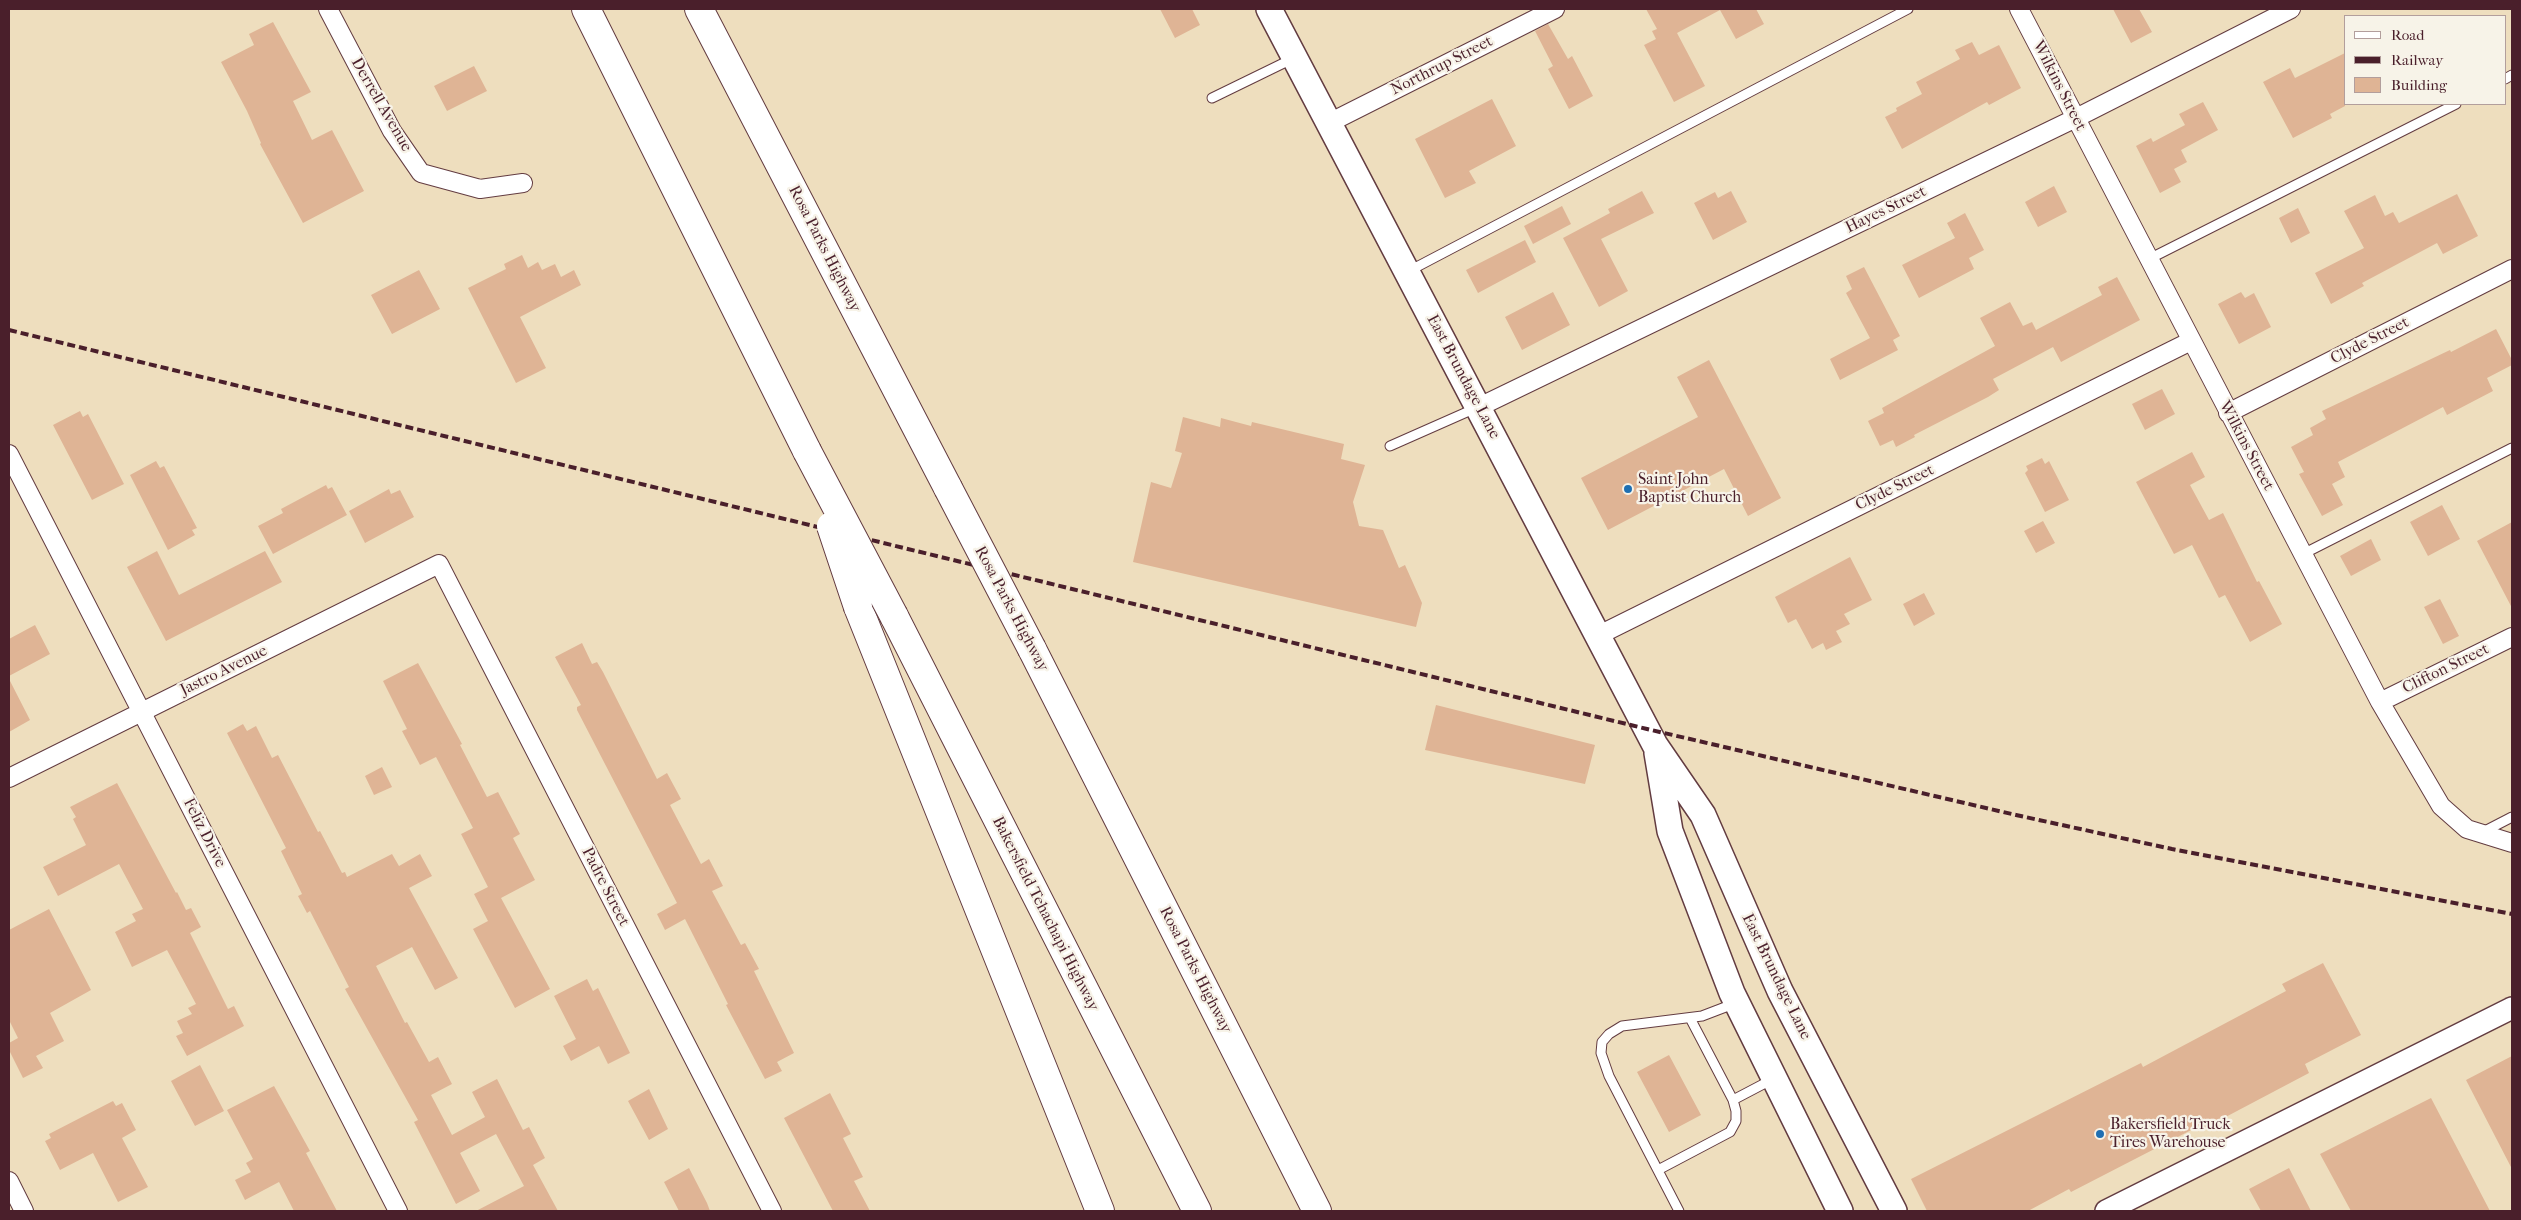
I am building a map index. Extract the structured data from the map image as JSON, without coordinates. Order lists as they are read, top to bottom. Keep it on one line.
{"streets":{"highway":["Rosa Parks Highway","Bakersfield Tehachapi Highway"],"main road":["East Brundage Lane"],"street":["Northrup Street","Wilkins Street","Derrell Avenue","Hayes Street","Clyde Street","Clifton Street","Jastro Avenue","Feliz Drive","Padre Street"]},"crossings":[["Northrup Street","East Brundage Lane"],["Wilkins Street","Hayes Street"],["Wilkins Street","Clyde Street"],["Wilkins Street","Clifton Street"],["Hayes Street","East Brundage Lane"],["Clyde Street","East Brundage Lane"],["Jastro Avenue","Feliz Drive"],["Jastro Avenue","Padre Street"]],"places":["Saint John Baptist Church","Bakersfield Truck Tires Warehouse"],"legend":["Road","Railway","Building"]}
